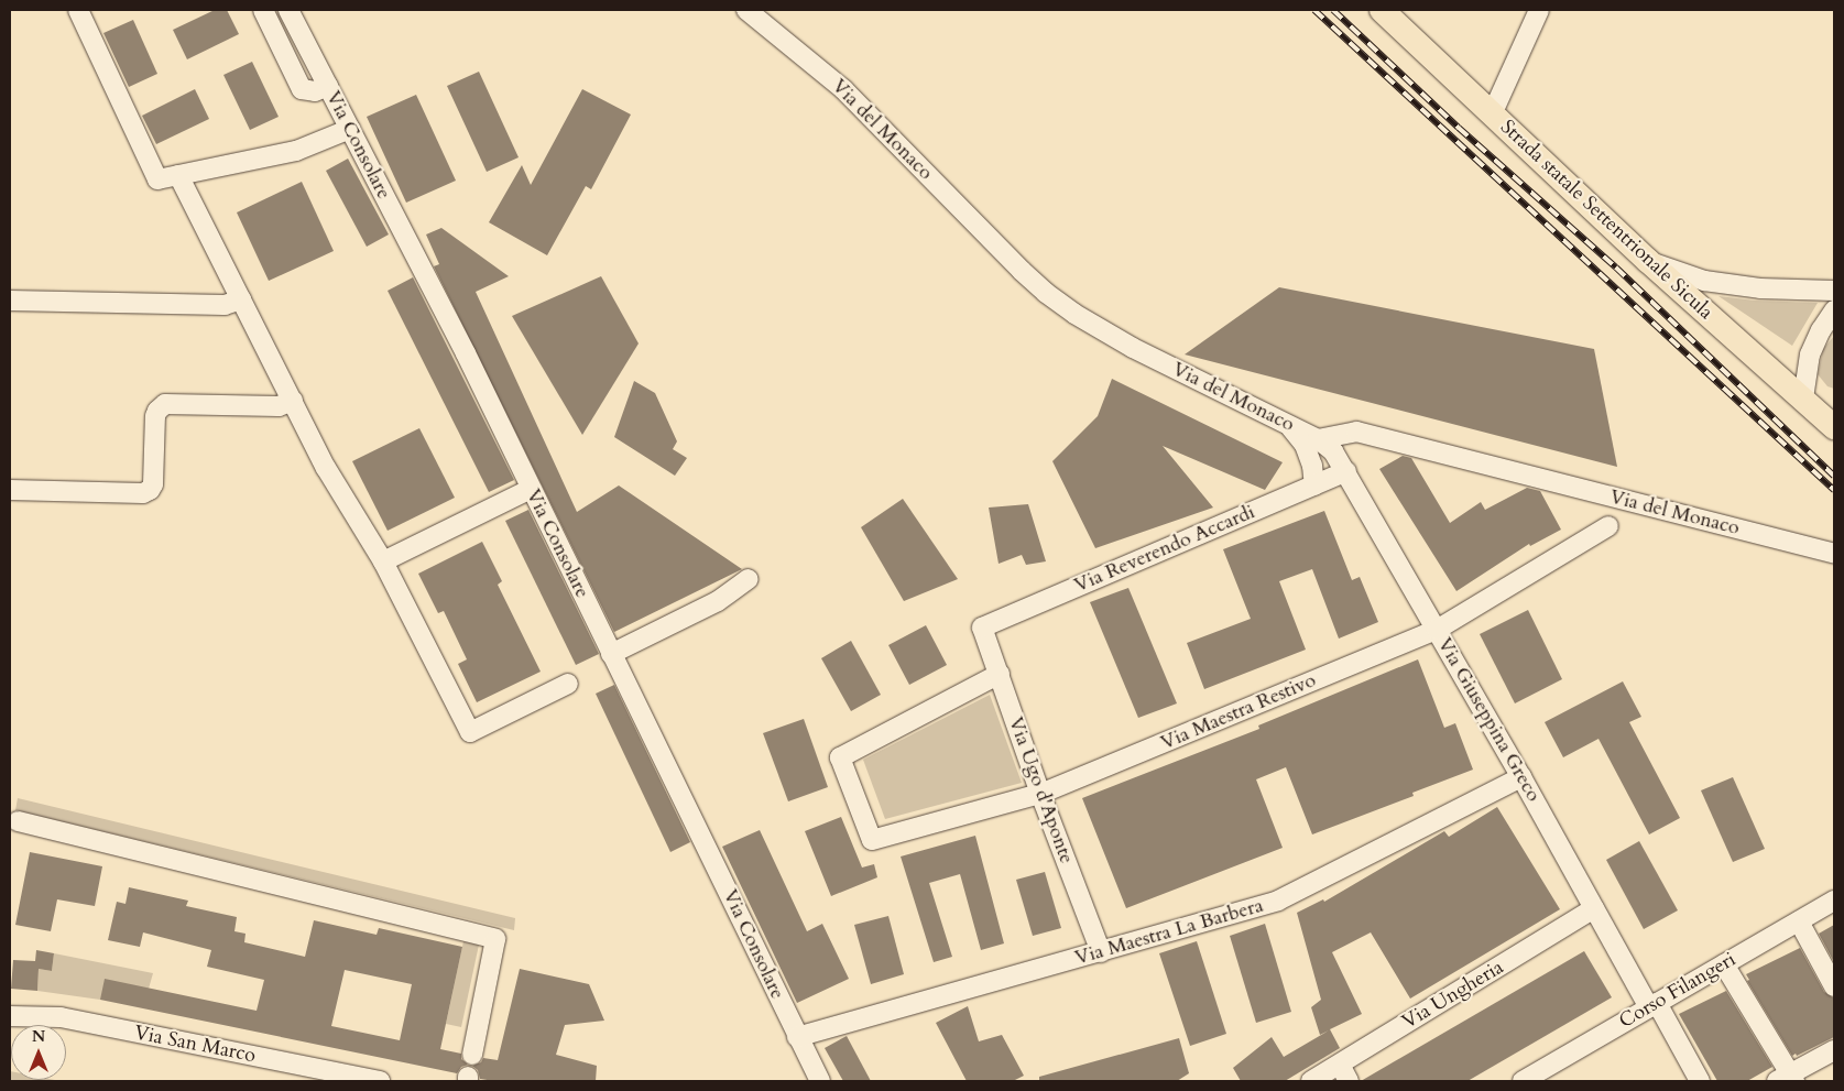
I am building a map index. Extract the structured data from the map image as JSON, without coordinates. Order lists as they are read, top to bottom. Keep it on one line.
{"streets":{"main road":["Strada statale Settentrionale Sicula"],"street":["Via del Monaco","Via Consolare","Via Reverendo Accardi","Via Maestra Restivo","Via Giuseppina Greco","Via Ugo d'Aponte","Via Maestra La Barbera","Corso Filangeri","Via Ungheria","Via San Marco"]},"crossings":[["Via del Monaco","Via Giuseppina Greco"],["Via Consolare","Via Maestra La Barbera"],["Via Reverendo Accardi","Via Giuseppina Greco"],["Via Reverendo Accardi","Via Ugo d'Aponte"],["Via Maestra Restivo","Via Giuseppina Greco"],["Via Maestra Restivo","Via Ugo d'Aponte"],["Via Giuseppina Greco","Via Maestra La Barbera"],["Via Giuseppina Greco","Corso Filangeri"],["Via Giuseppina Greco","Via Ungheria"],["Via Ugo d'Aponte","Via Maestra La Barbera"]],"north":"top"}
